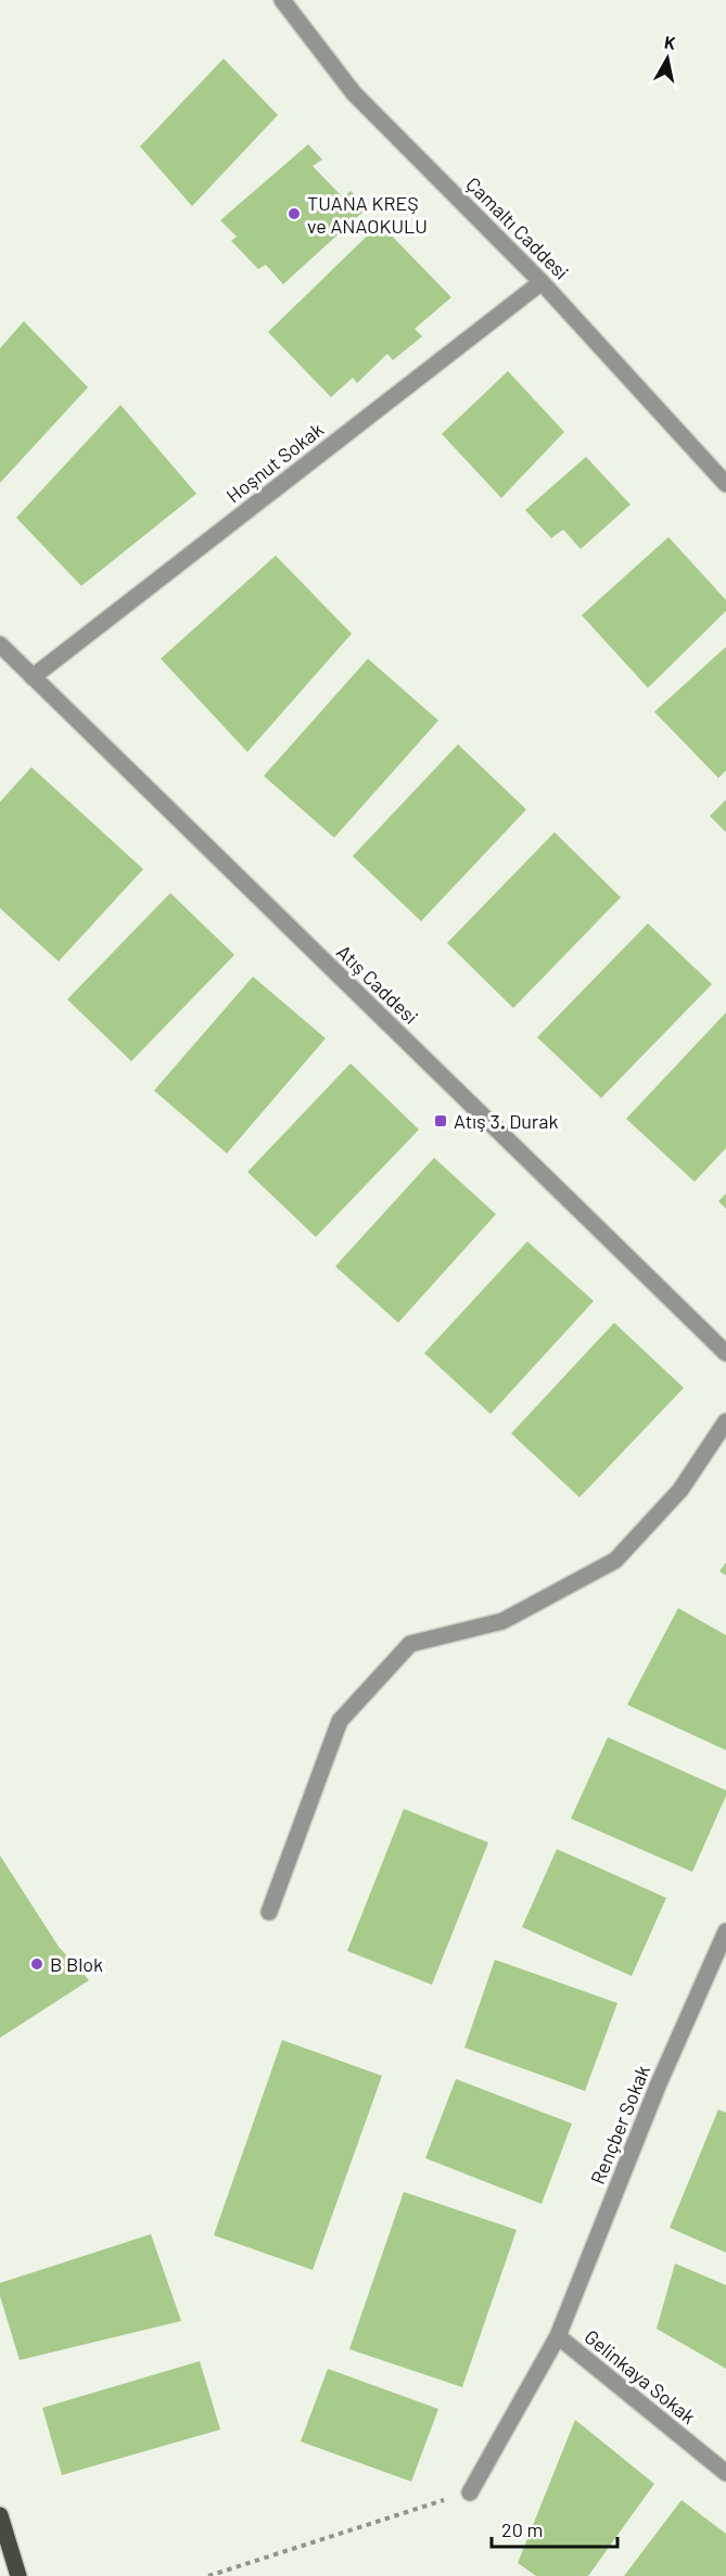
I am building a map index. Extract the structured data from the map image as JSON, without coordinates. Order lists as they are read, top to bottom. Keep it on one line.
{"streets":{"street":["Çamaltı Caddesi","Hoşnut Sokak","Atış Caddesi","Rençber Sokak","Gelinkaya Sokak"]},"crossings":[["Çamaltı Caddesi","Hoşnut Sokak"],["Hoşnut Sokak","Atış Caddesi"],["Rençber Sokak","Gelinkaya Sokak"]],"places":{"other":["TUANA KREŞ ve ANAOKULU","B Blok"],"transit":["Atış 3. Durak"]},"scale_bar":"20 m","north":"top"}
